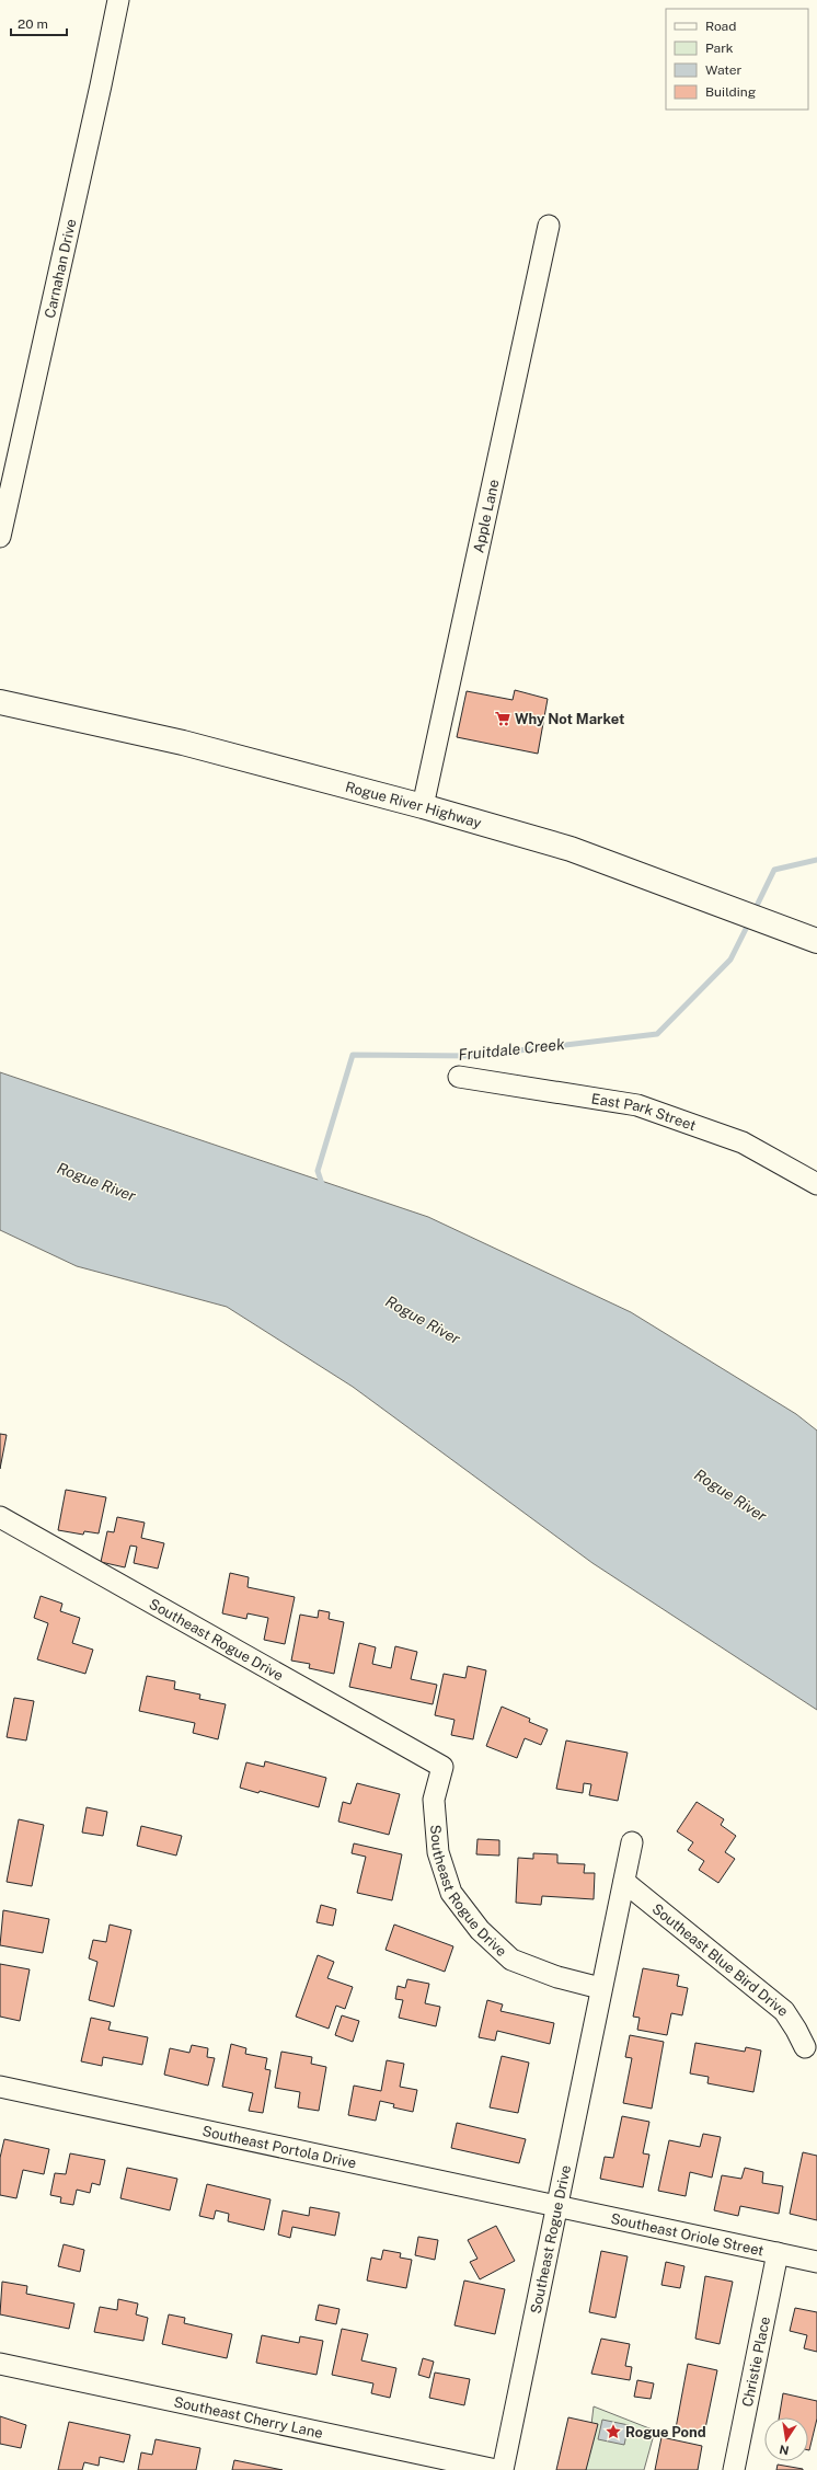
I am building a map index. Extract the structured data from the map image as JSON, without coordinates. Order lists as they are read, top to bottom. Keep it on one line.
{"streets":{"main road":["Rogue River Highway"],"street":["Carnahan Drive","Apple Lane","East Park Street","Southeast Rogue Drive","Southeast Blue Bird Drive","Southeast Portola Drive","Southeast Oriole Street","Christie Place","Southeast Cherry Lane"]},"crossings":[["Apple Lane","Rogue River Highway"],["Southeast Rogue Drive","Southeast Portola Drive"],["Southeast Rogue Drive","Southeast Oriole Street"],["Southeast Portola Drive","Southeast Oriole Street"],["Southeast Oriole Street","Christie Place"]],"water":["Fruitdale Creek","Rogue River"],"places":{"supermarket":["Why Not Market"],"place":["Rogue Pond"]},"legend":["Road","Park","Water","Building"],"scale_bar":"20 m","north":"bottom"}
